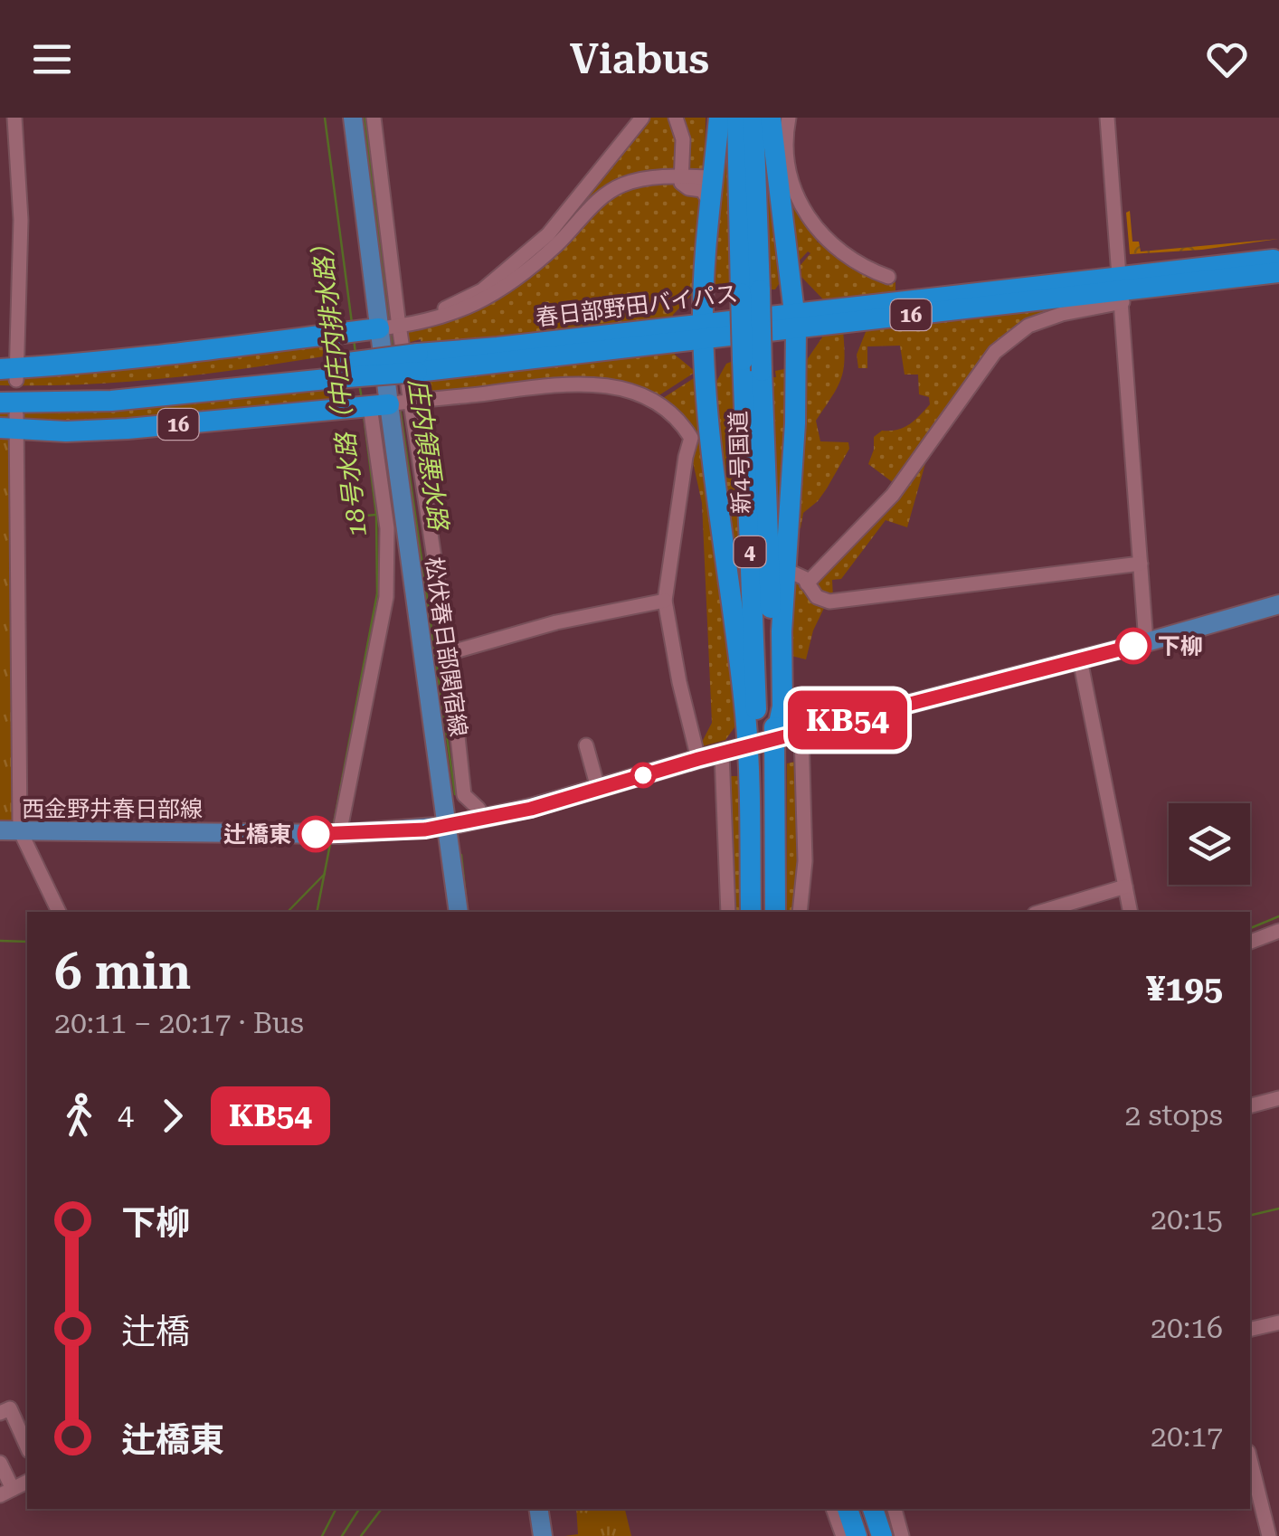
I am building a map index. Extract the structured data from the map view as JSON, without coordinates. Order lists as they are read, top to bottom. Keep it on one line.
{"streets":{"highway":["春日部野田バイパス","16","新4号国道","4"],"main road":["松伏春日部関宿線","西金野井春日部線"]},"crossings":[["春日部野田バイパス","16"],["春日部野田バイパス","4"],["16","松伏春日部関宿線"],["新4号国道","4"],["新4号国道","西金野井春日部線"],["4","西金野井春日部線"],["松伏春日部関宿線","西金野井春日部線"]],"water":["18号水路（中庄内排水路）","庄内領悪水路"],"places":["下柳","辻橋東"],"lines":["bus line KB54"],"page":{"header":"Viabus","on_map":"KB54","heading":["6 min","20:11 – 20:17 · Bus","¥195"],"legs":["4","KB54","2 stops"],"list":[{"name":"下柳","value":"20:15"},{"name":"辻橋","value":"20:16"},{"name":"辻橋東","value":"20:17"}]}}
